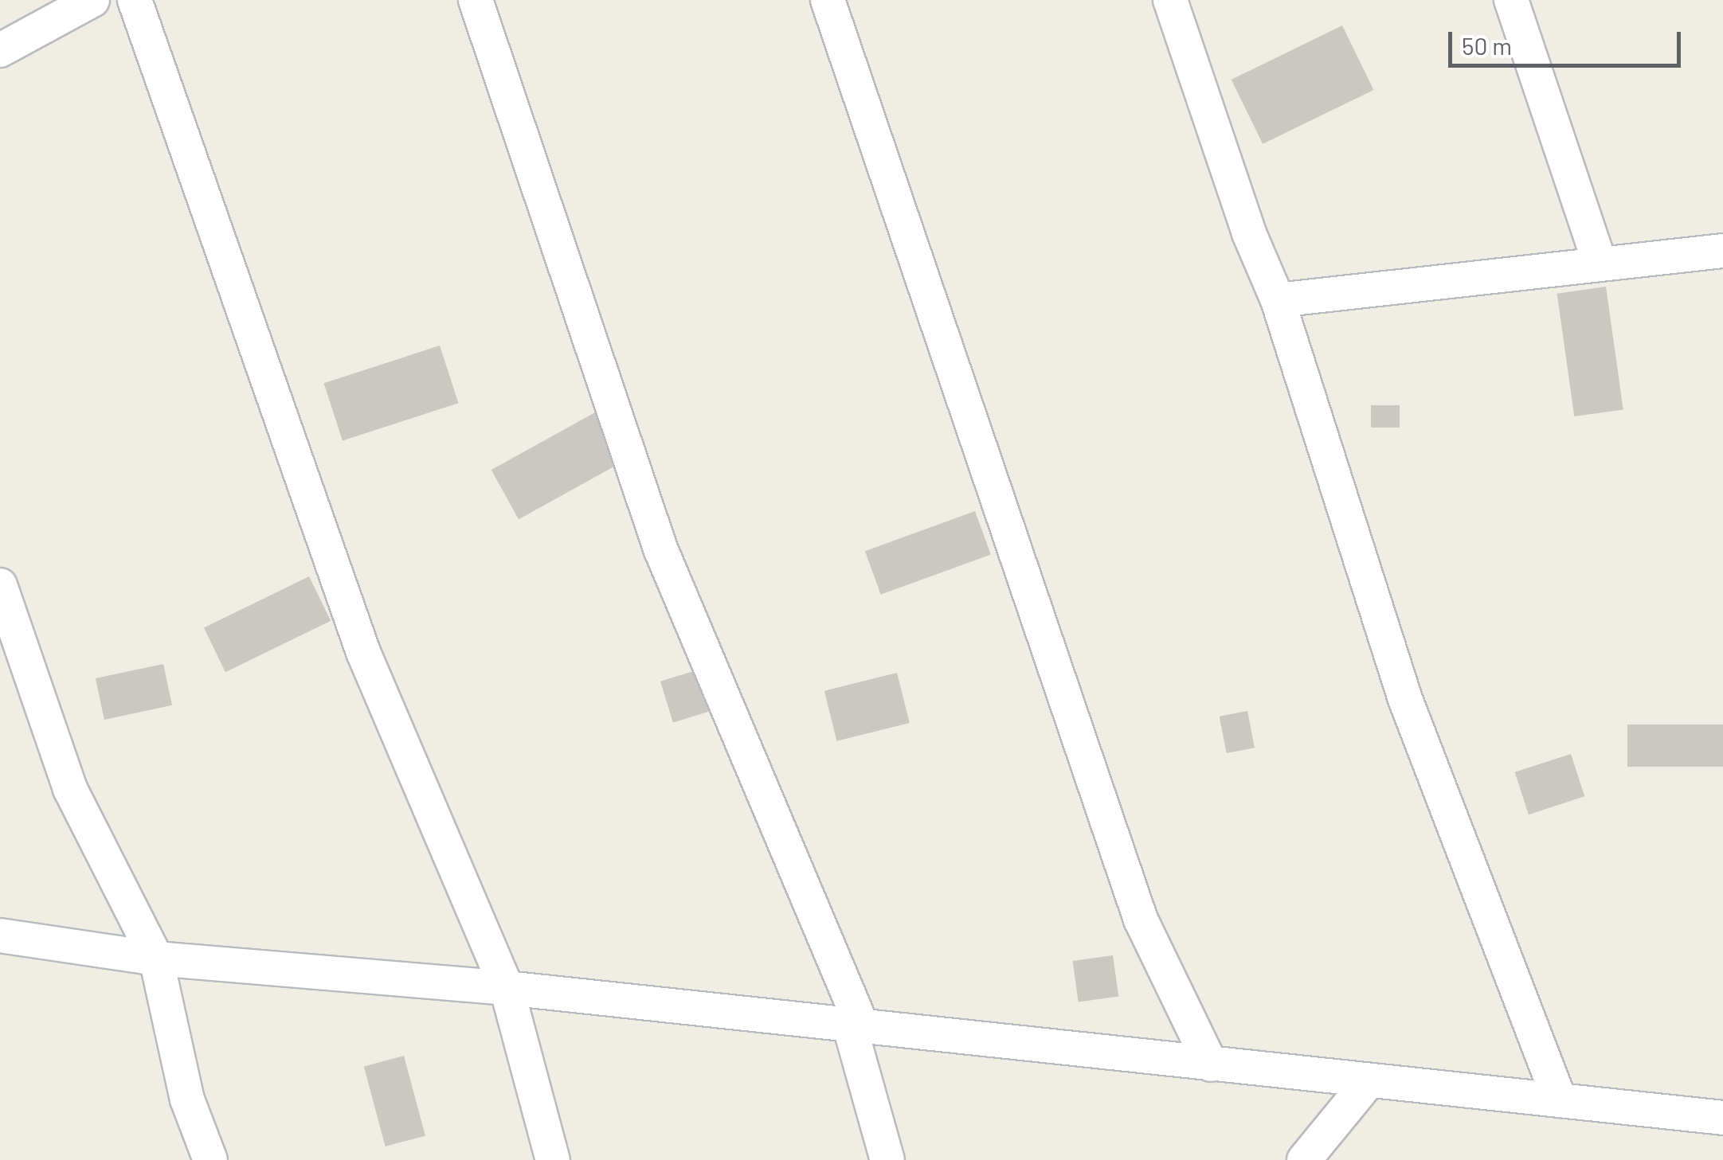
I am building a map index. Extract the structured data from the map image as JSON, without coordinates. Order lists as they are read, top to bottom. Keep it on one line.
{"scale_bar":"50 m"}
